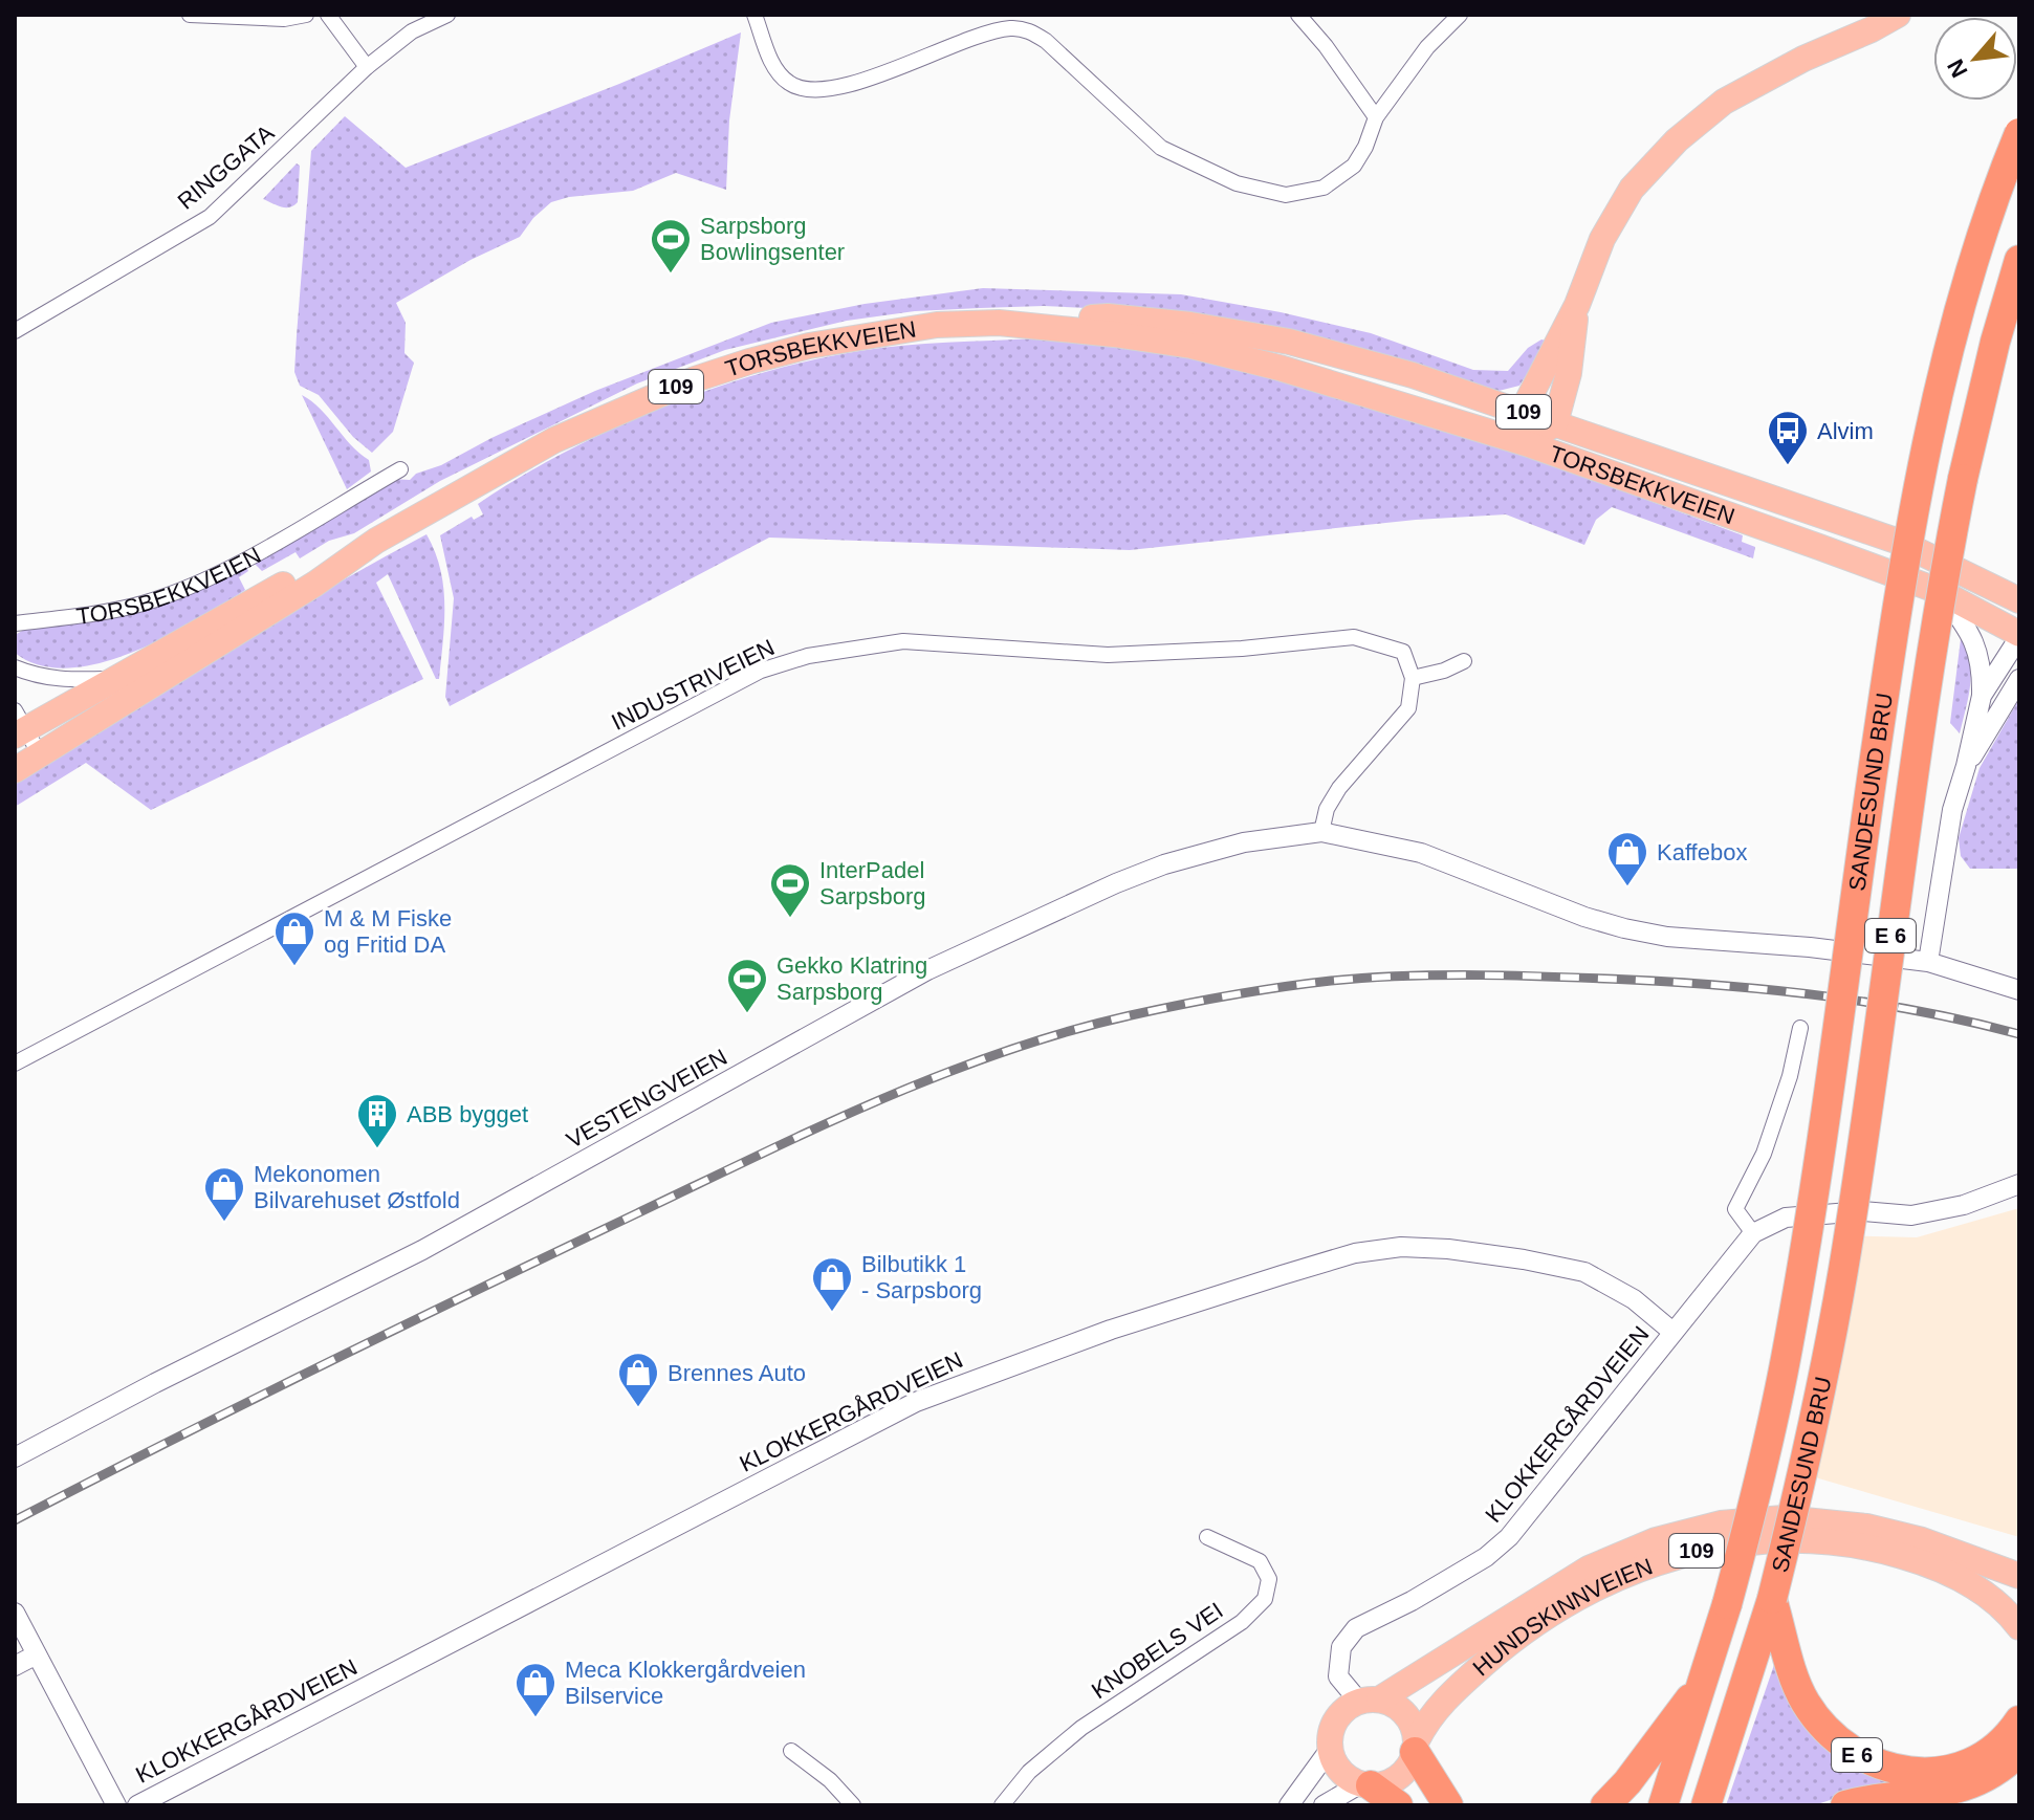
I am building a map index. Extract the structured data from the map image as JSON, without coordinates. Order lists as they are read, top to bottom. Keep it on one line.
{"streets":{"highway":["SANDESUND BRU","E 6"],"main road":["TORSBEKKVEIEN","109","HUNDSKINNVEIEN"],"street":["RINGGATA","INDUSTRIVEIEN","VESTENGVEIEN","KLOKKERGÅRDVEIEN","KNOBELS VEI"]},"crossings":[["TORSBEKKVEIEN","109"],["109","KLOKKERGÅRDVEIEN"],["109","HUNDSKINNVEIEN"],["SANDESUND BRU","E 6"],["KLOKKERGÅRDVEIEN","HUNDSKINNVEIEN"]],"places":{"sports":["Sarpsborg Bowlingsenter","InterPadel Sarpsborg","Gekko Klatring Sarpsborg"],"bus stop":["Alvim"],"shop":["Kaffebox","M & M Fiske og Fritid DA","Mekonomen Bilvarehuset Østfold","Bilbutikk 1 - Sarpsborg","Brennes Auto","Meca Klokkergårdveien Bilservice"],"building":["ABB bygget"]},"north":"bottom left"}
